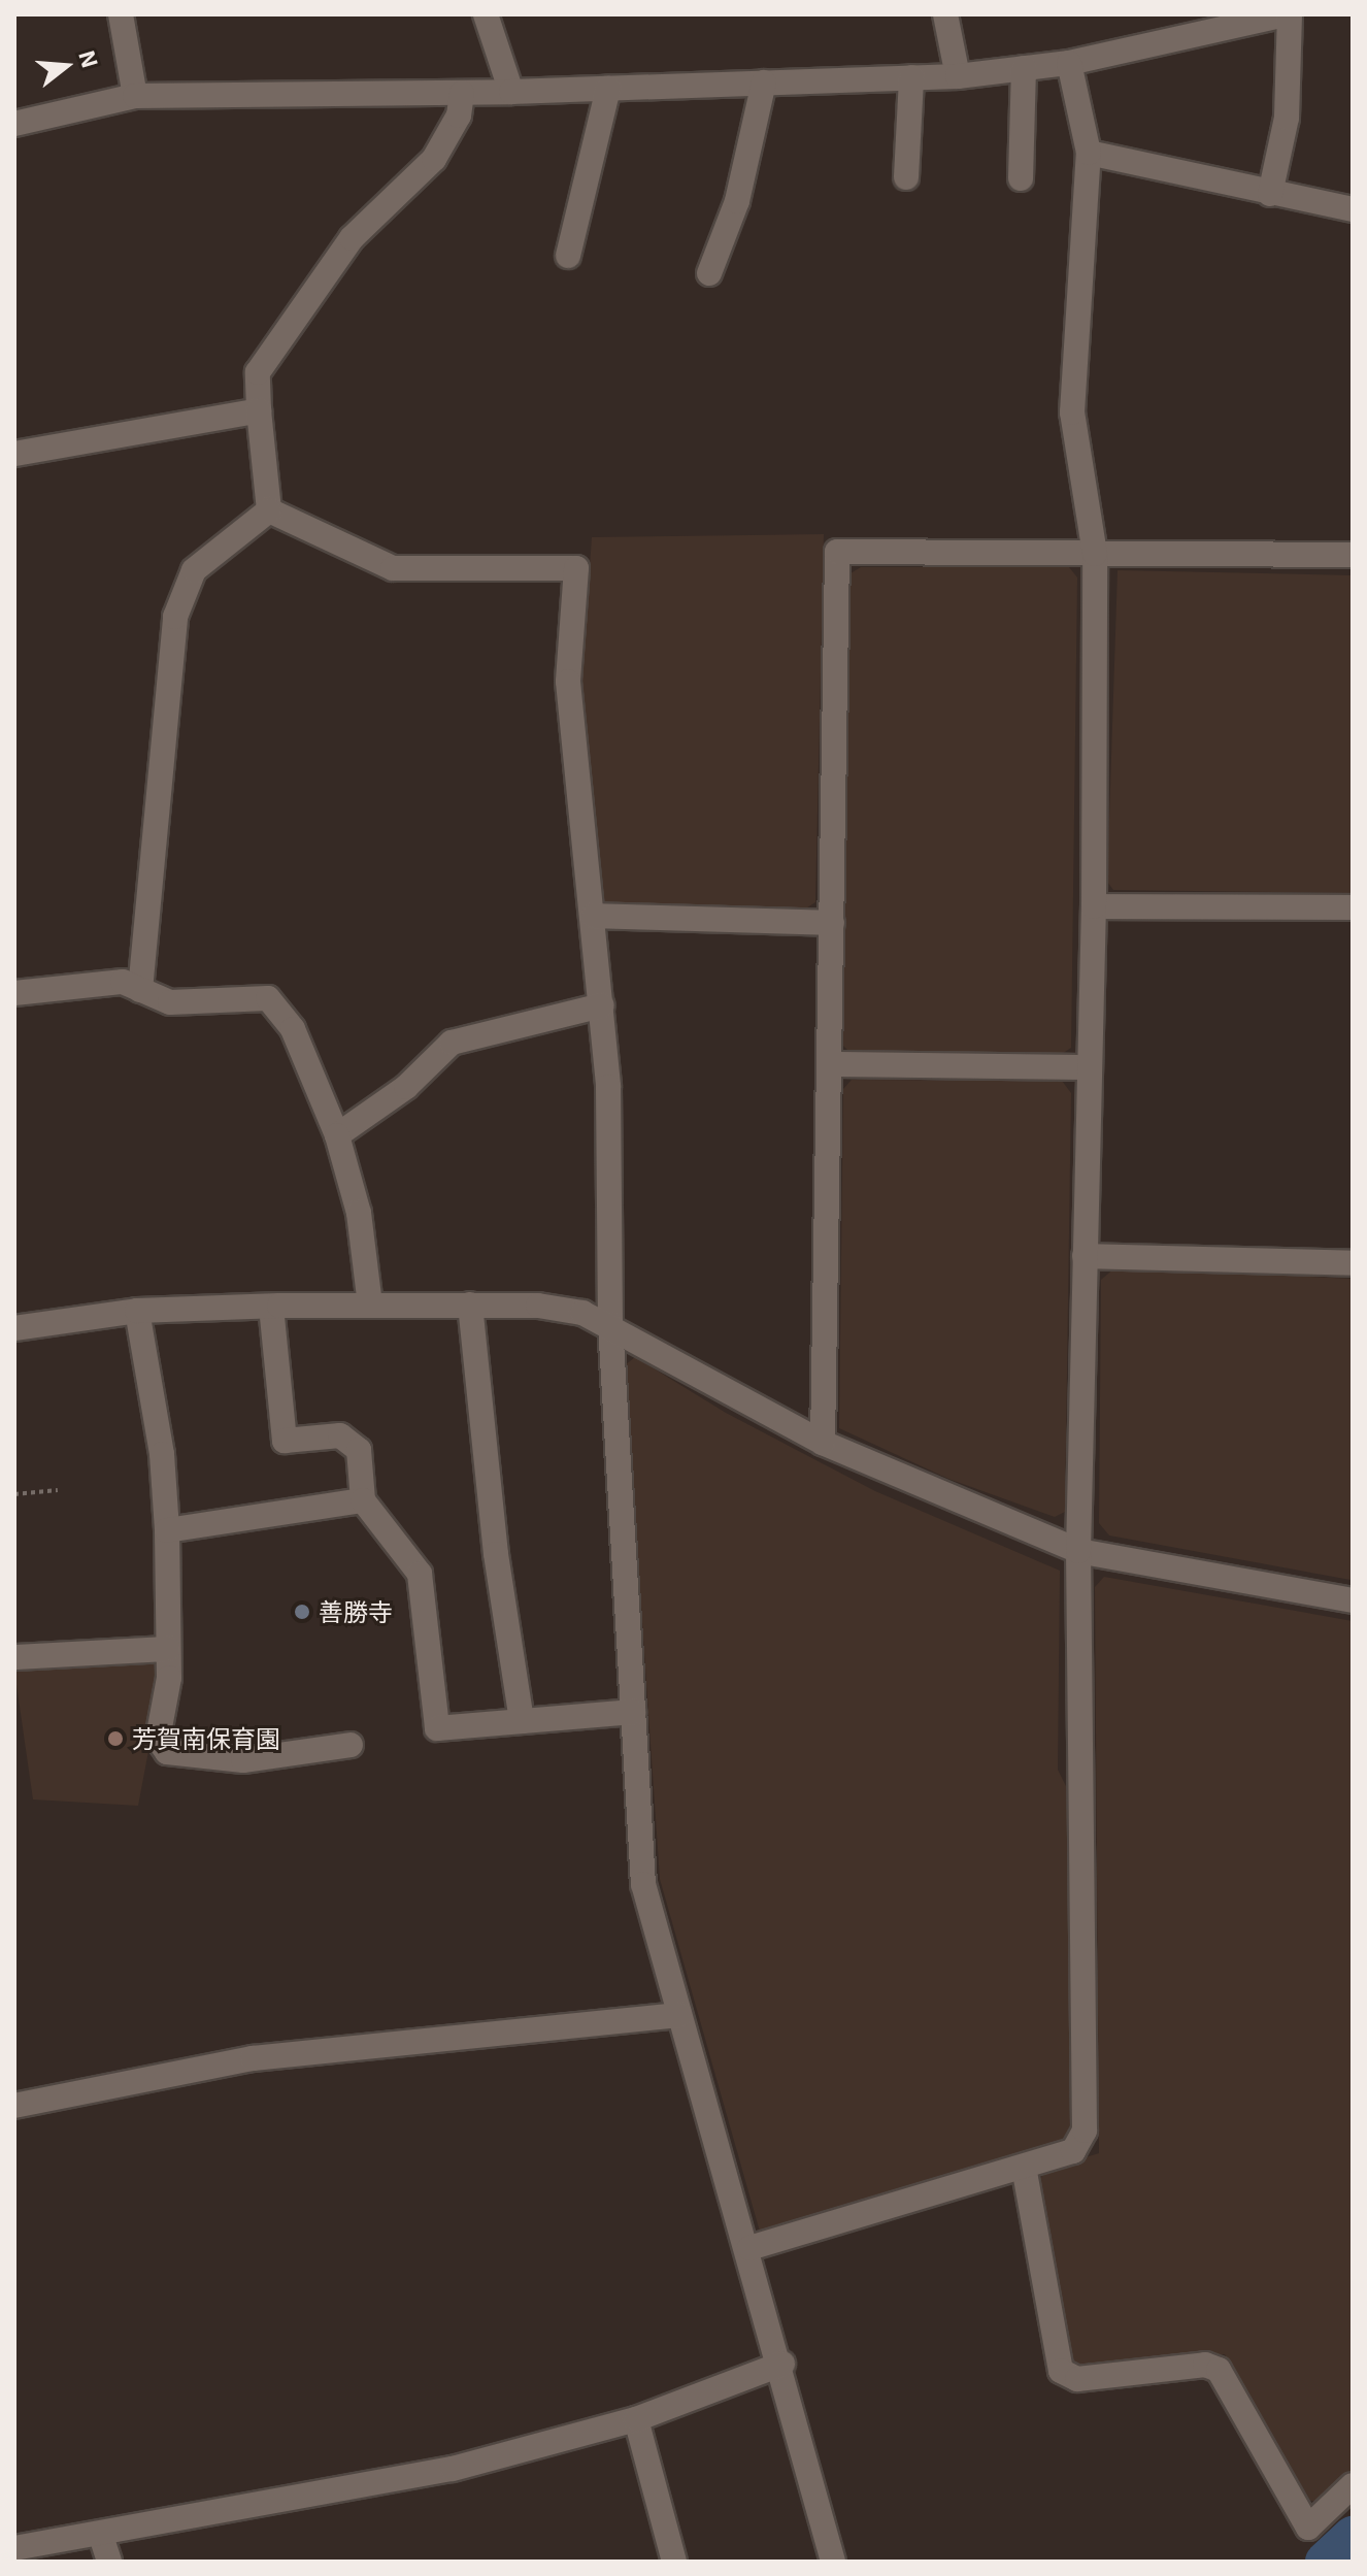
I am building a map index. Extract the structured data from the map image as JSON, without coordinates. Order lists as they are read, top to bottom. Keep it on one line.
{"places":["善勝寺","芳賀南保育園"],"north":"right"}
